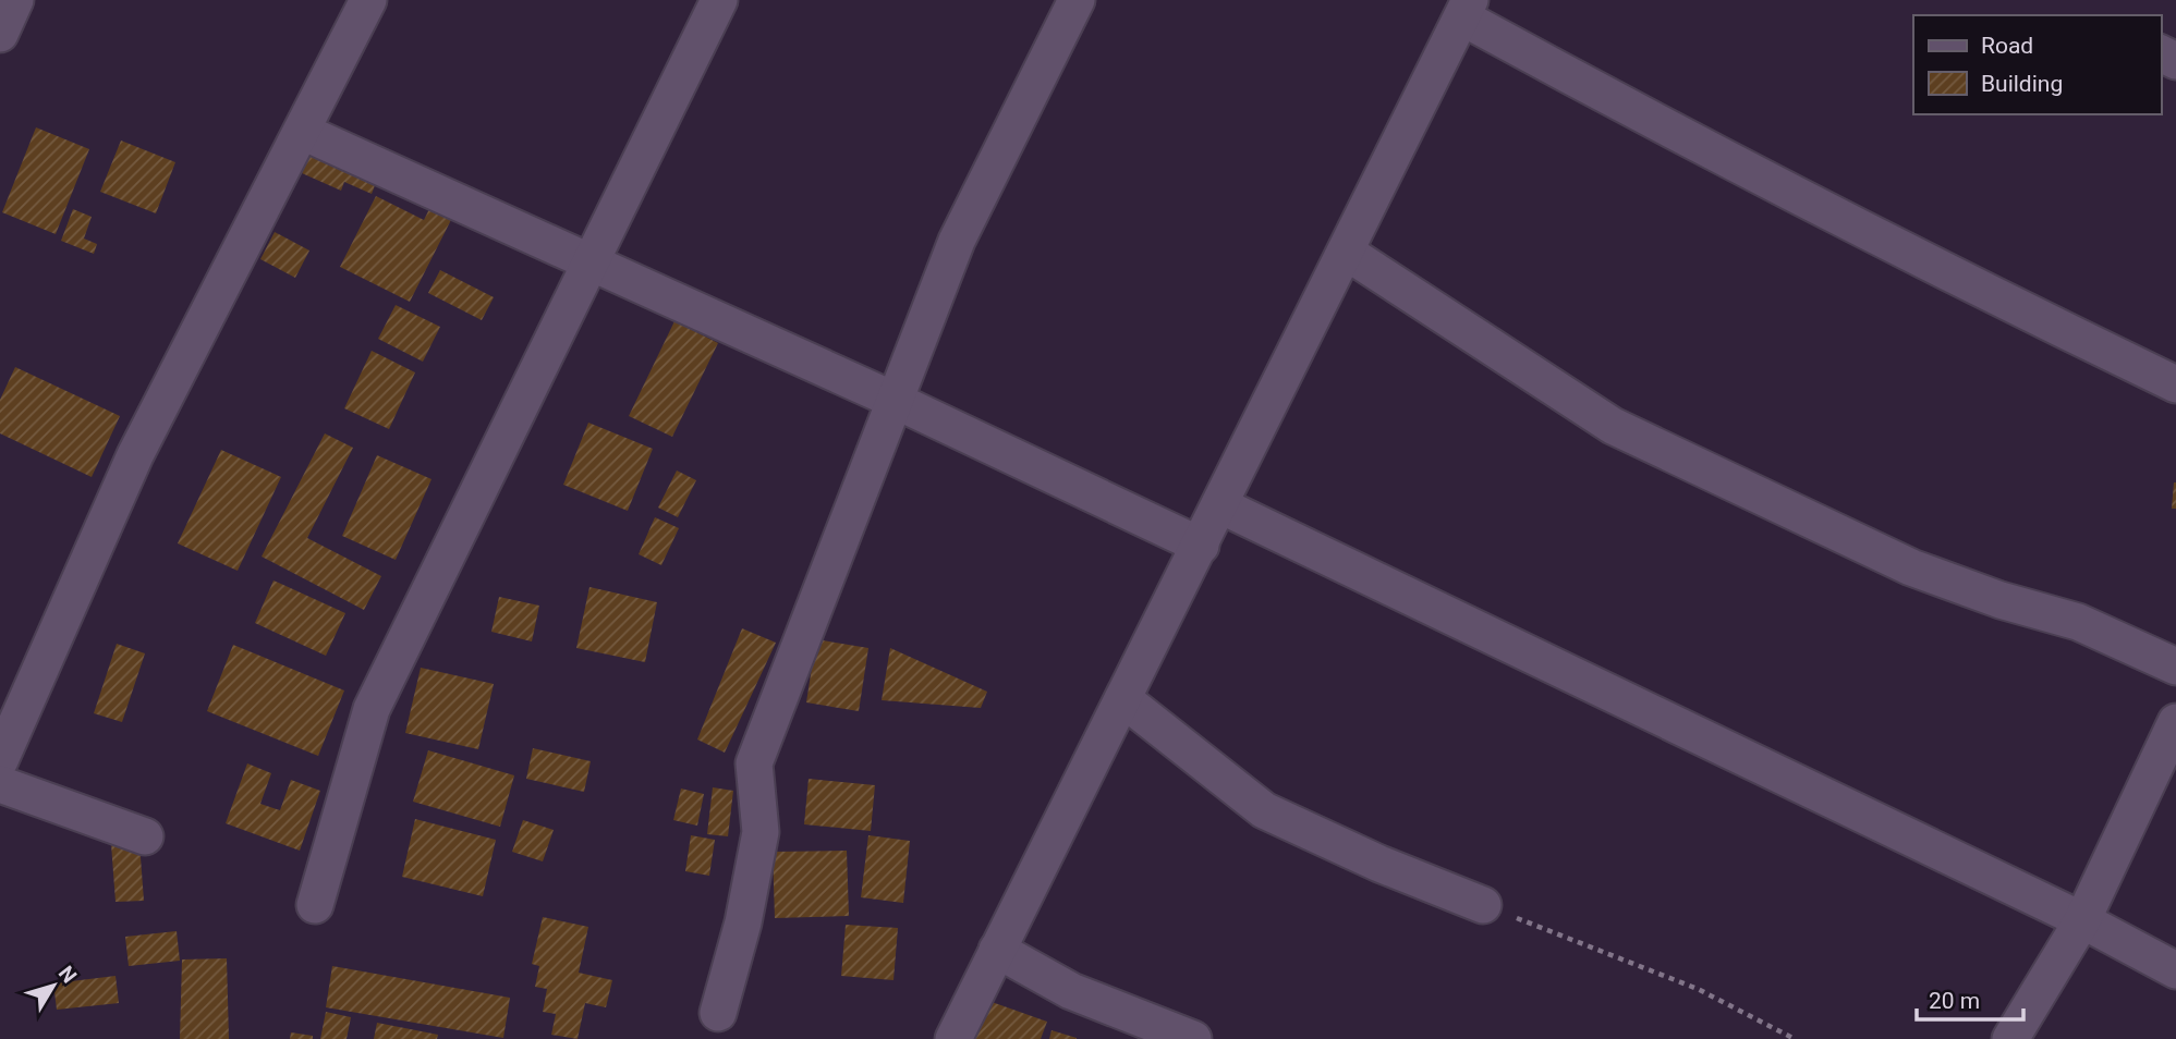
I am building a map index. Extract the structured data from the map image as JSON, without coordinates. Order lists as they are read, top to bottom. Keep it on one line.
{"legend":["Road","Building"],"scale_bar":"20 m","north":"top right"}
